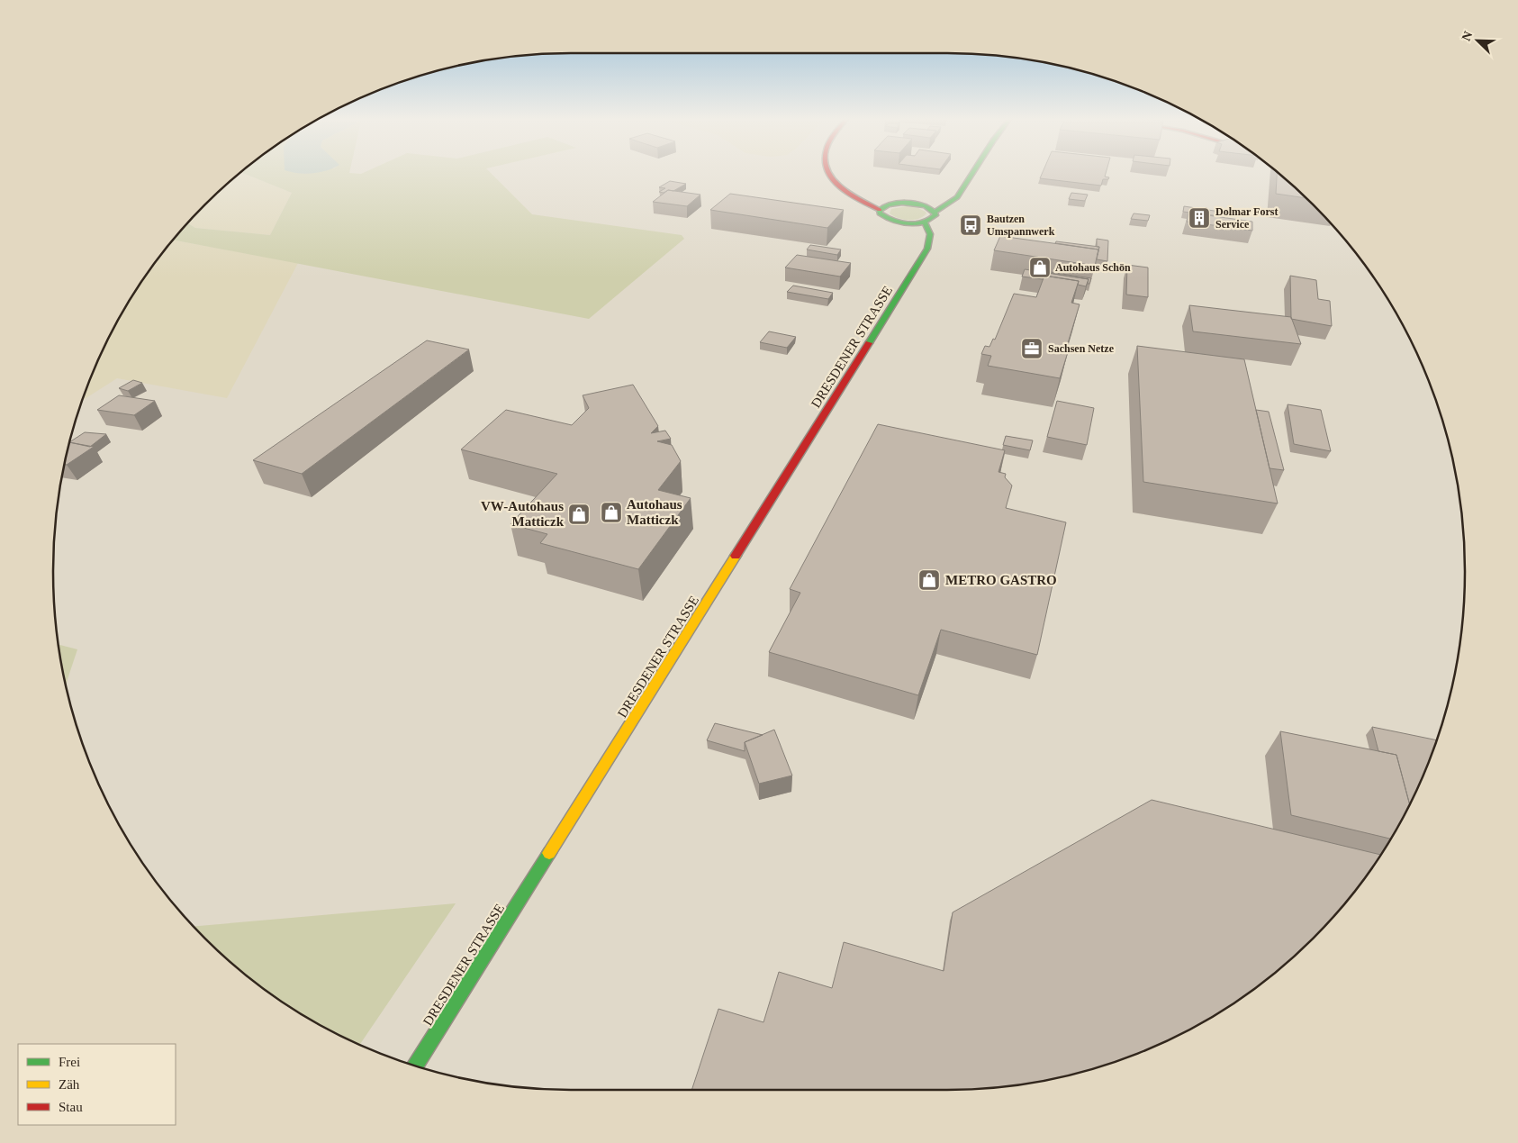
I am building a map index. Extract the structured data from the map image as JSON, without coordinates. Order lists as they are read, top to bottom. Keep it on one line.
{"streets":{"main road":["DRESDENER STRASSE"]},"places":{"building":["Dolmar Forst Service"],"bus stop":["Bautzen Umspannwerk"],"shop":["Autohaus Schön","Autohaus Matticzk","VW-Autohaus Matticzk","METRO GASTRO"],"office":["Sachsen Netze"]},"legend":["Frei","Zäh","Stau"],"north":"top left"}
